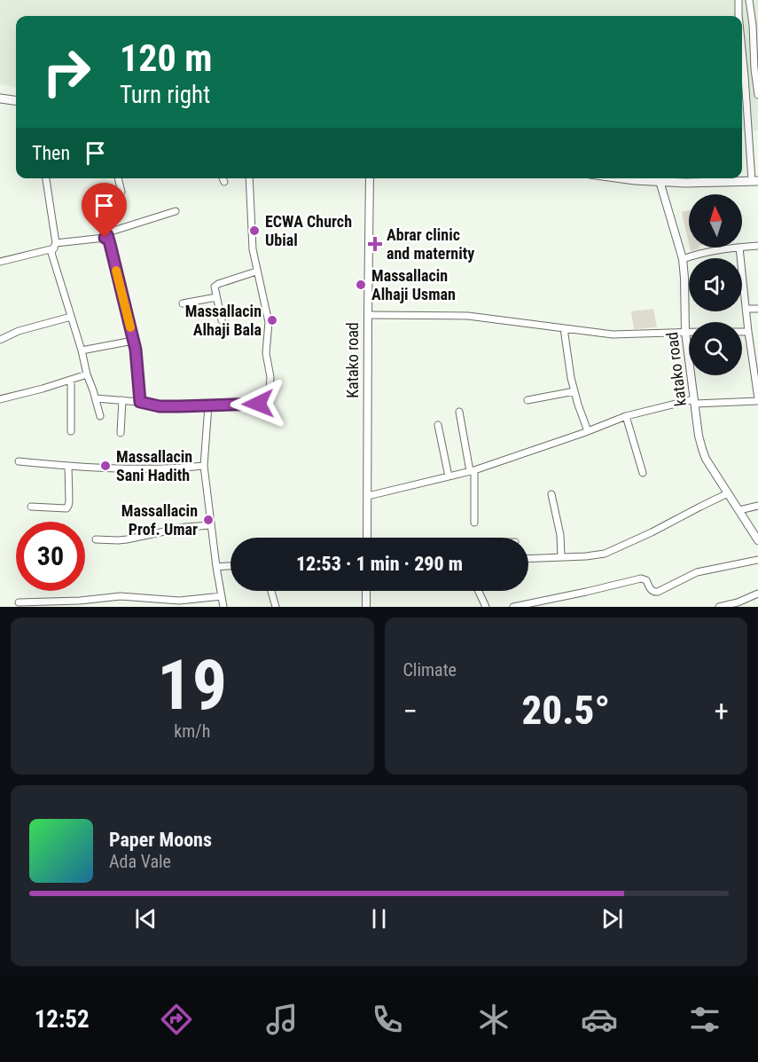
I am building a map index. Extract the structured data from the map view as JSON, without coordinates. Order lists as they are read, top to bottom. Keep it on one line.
{"streets":{"street":["Katako road","katako road"]},"places":{"other":["ECWA Church Ubial","Massallacin Alhaji Usman","Massallacin Alhaji Bala","Massallacin Sani Hadith","Massallacin Prof. Umar"],"health":["Abrar clinic and maternity"]},"north":"top","page":{"turn":["120 m","Turn right"],"then":"Then","limit":"30","trip":"12:53 · 1 min · 290 m","tile":[["19","km/h"],"Climate"],"heat":["−","20.5°","+"],"song":["Paper Moons","Ada Vale"],"tabs":"12:52"}}
